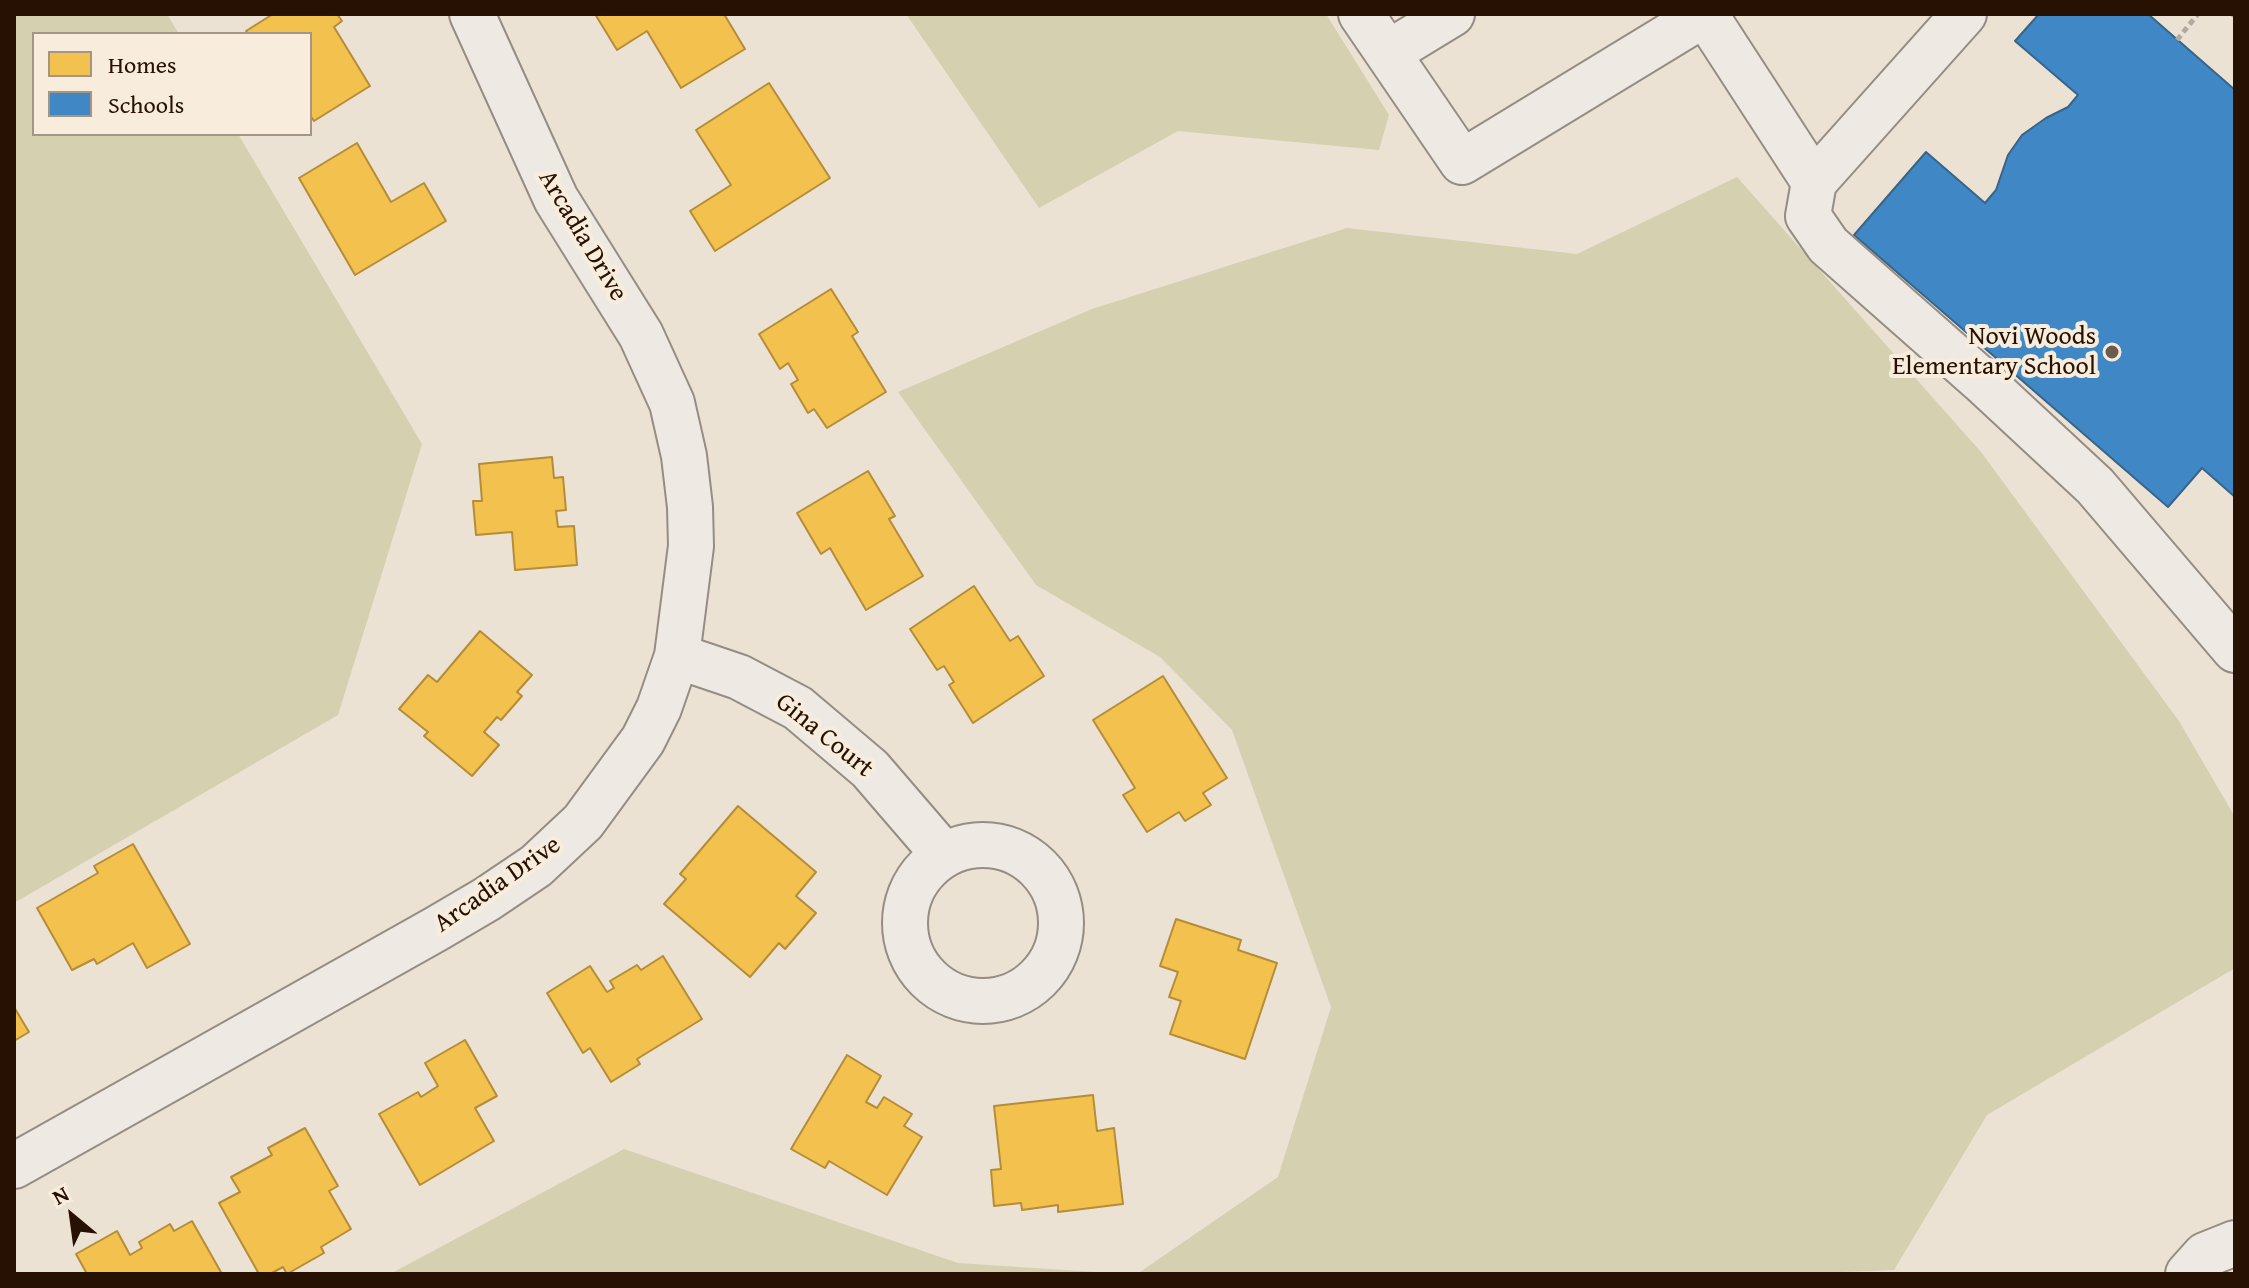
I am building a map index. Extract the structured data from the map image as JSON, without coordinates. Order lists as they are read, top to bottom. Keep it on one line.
{"streets":{"street":["Arcadia Drive","Gina Court"]},"crossings":[["Arcadia Drive","Gina Court"]],"places":["Novi Woods Elementary School"],"legend":["Homes","Schools"],"north":"top left"}
